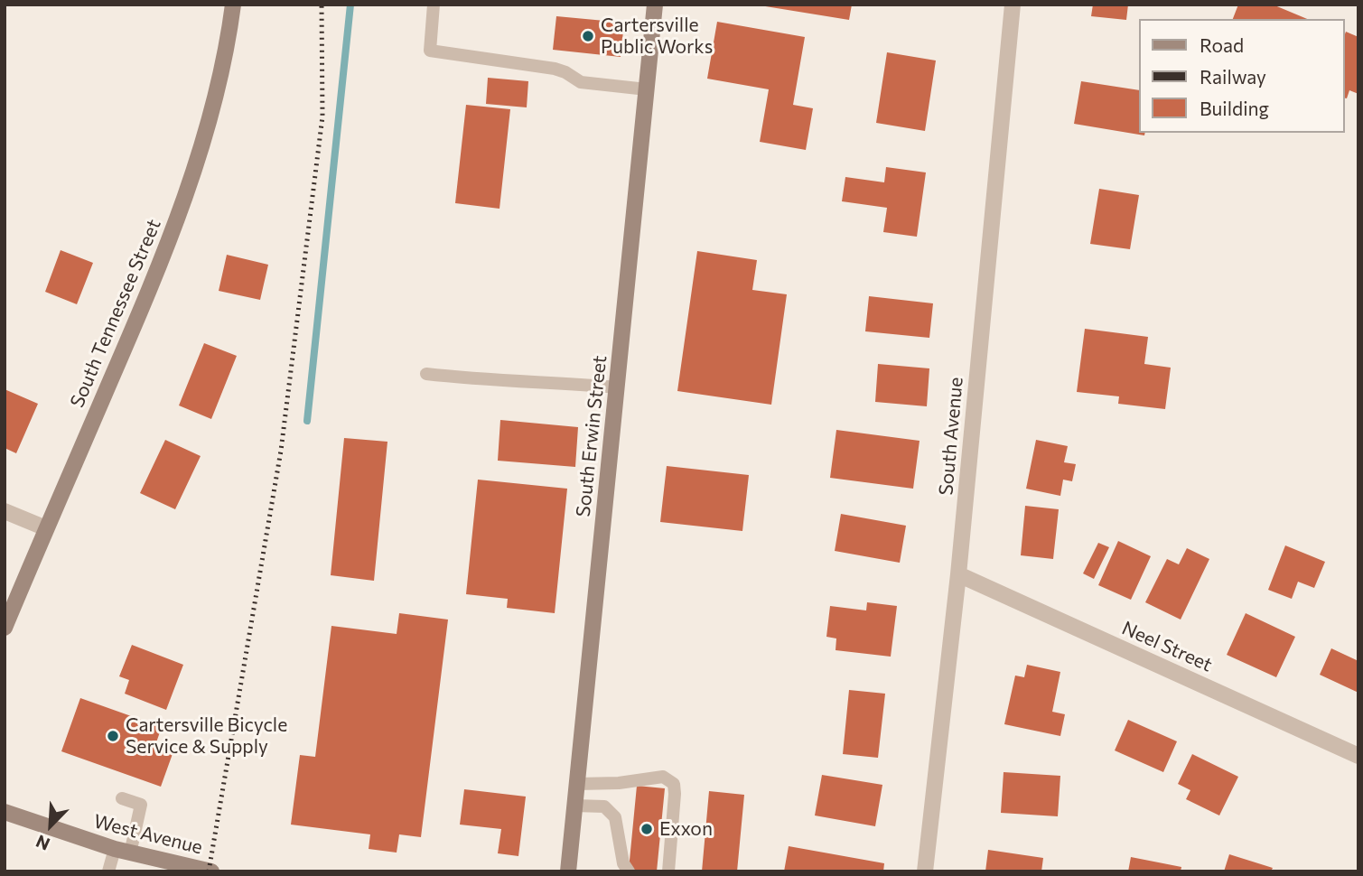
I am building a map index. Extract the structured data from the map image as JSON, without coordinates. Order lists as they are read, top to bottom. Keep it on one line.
{"streets":{"street":["South Tennessee Street","South Erwin Street","South Avenue","Neel Street","West Avenue"]},"crossings":[["South Avenue","Neel Street"]],"places":["Cartersville Public Works","Cartersville Bicycle Service & Supply","Exxon"],"legend":["Road","Railway","Building"],"north":"bottom left"}
